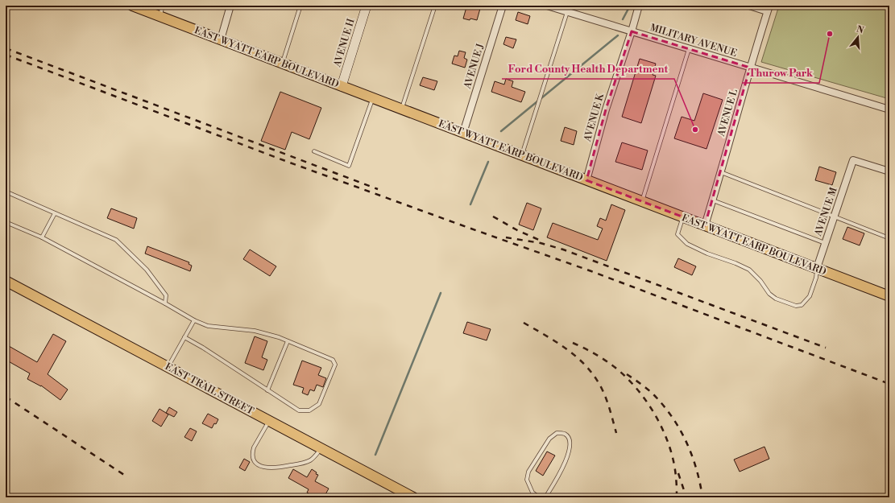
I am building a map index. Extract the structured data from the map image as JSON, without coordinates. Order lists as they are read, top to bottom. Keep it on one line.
{"streets":{"main road":["EAST WYATT EARP BOULEVARD","EAST TRAIL STREET"],"street":["MILITARY AVENUE","AVENUE H","AVENUE J","AVENUE L","AVENUE K","AVENUE M"]},"crossings":[["MILITARY AVENUE","AVENUE L"],["MILITARY AVENUE","AVENUE K"],["AVENUE H","EAST WYATT EARP BOULEVARD"],["EAST WYATT EARP BOULEVARD","AVENUE J"],["EAST WYATT EARP BOULEVARD","AVENUE L"],["EAST WYATT EARP BOULEVARD","AVENUE K"],["EAST WYATT EARP BOULEVARD","AVENUE M"]],"places":["Thurow Park","Ford County Health Department"],"north":"top"}
